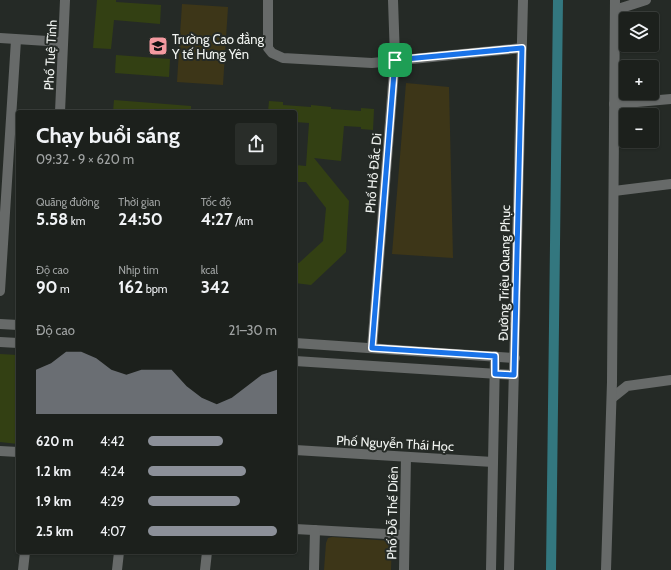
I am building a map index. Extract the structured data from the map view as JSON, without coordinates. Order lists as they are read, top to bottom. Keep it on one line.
{"streets":{"street":["Phố Tuệ Tĩnh","Phố Hồ Đắc Di","Đường Triệu Quang Phục","Phố Nguyễn Thái Học","Phố Đỗ Thế Diên"]},"crossings":[["Đường Triệu Quang Phục","Phố Nguyễn Thái Học"],["Phố Nguyễn Thái Học","Phố Đỗ Thế Diên"]],"places":{"school or university":["Trường Cao đẳng Y tế Hưng Yên"]},"page":{"map_buttons":["+","−"],"heading":["Chạy buổi sáng","09:32 · 9 × 620 m"],"stats":[["Quãng đường","5.58 km"],["Thời gian","24:50"],["Tốc độ","4:27 /km"],["Độ cao","90 m"],["Nhịp tim","162 bpm"],["kcal","342"]],"chart":["Độ cao","21–30 m"],"list":[{"name":"620 m","note":"4:42"},{"name":"1.2 km","note":"4:24"},{"name":"1.9 km","note":"4:29"},{"name":"2.5 km","note":"4:07"}]}}
